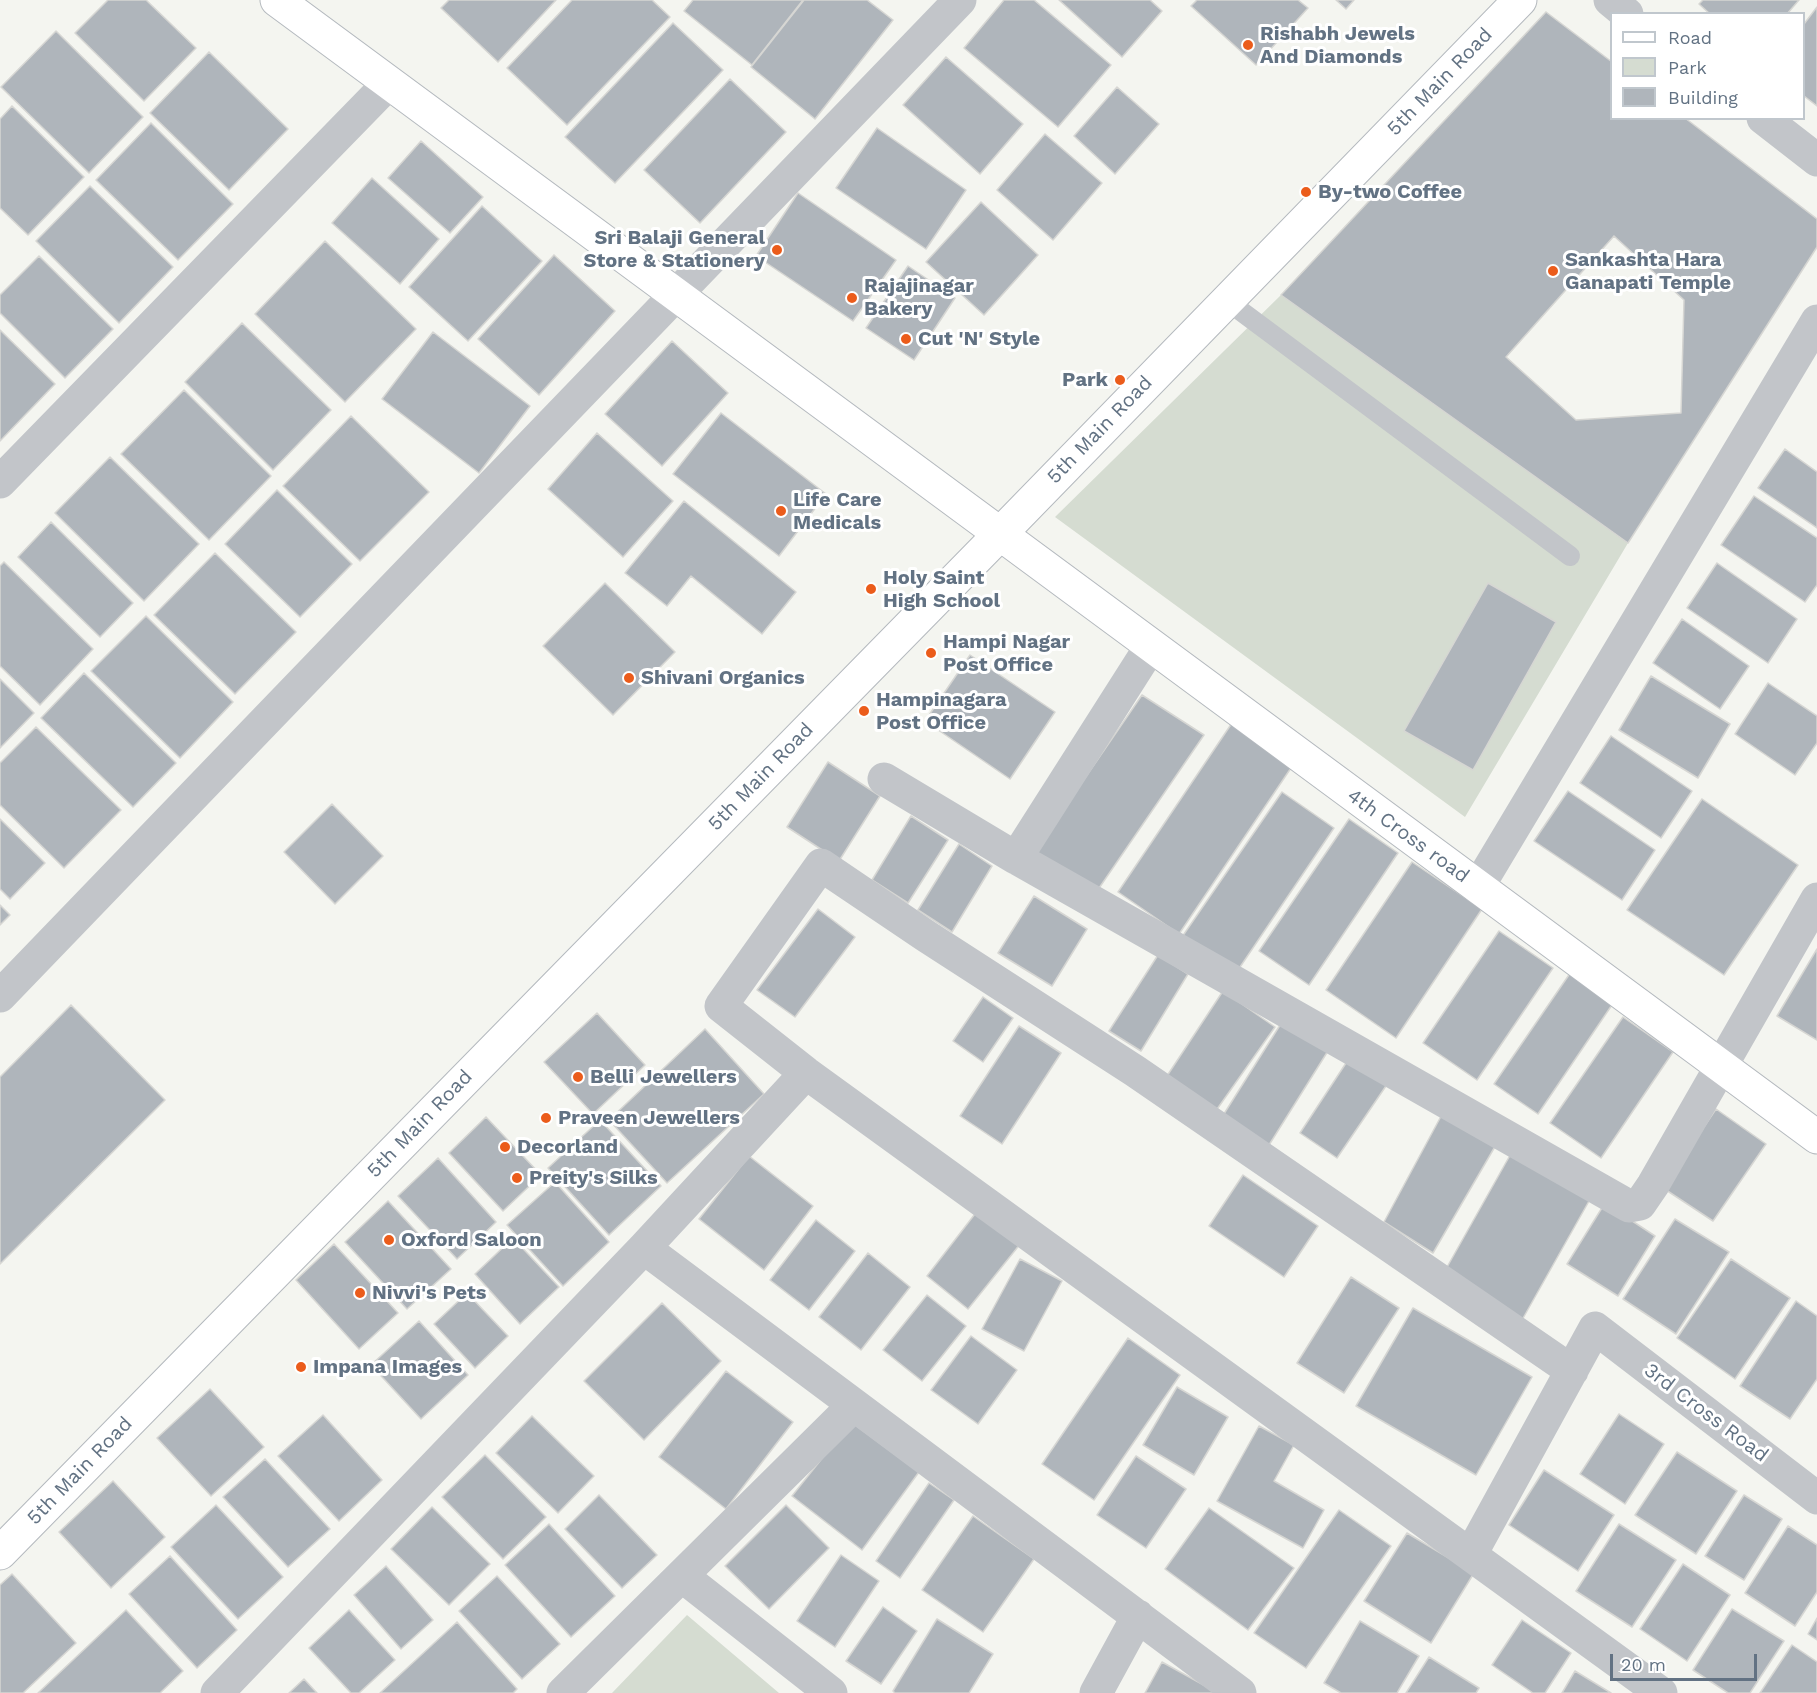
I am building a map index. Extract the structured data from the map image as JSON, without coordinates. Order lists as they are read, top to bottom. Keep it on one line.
{"streets":{"main road":["5th Main Road","4th Cross road"],"street":["3rd Cross Road"]},"crossings":[["5th Main Road","4th Cross road"]],"places":["Rishabh Jewels And Diamonds","By-two Coffee","Sri Balaji General Store & Stationery","Sankashta Hara Ganapati Temple","Rajajinagar Bakery","Cut 'N' Style","Park","Life Care Medicals","Holy Saint High School","Hampi Nagar Post Office","Shivani Organics","Hampinagara Post Office","Belli Jewellers","Praveen Jewellers","Decorland","Preity's Silks","Oxford Saloon","Nivvi's Pets","Impana Images"],"legend":["Road","Park","Building"],"scale_bar":"20 m"}
